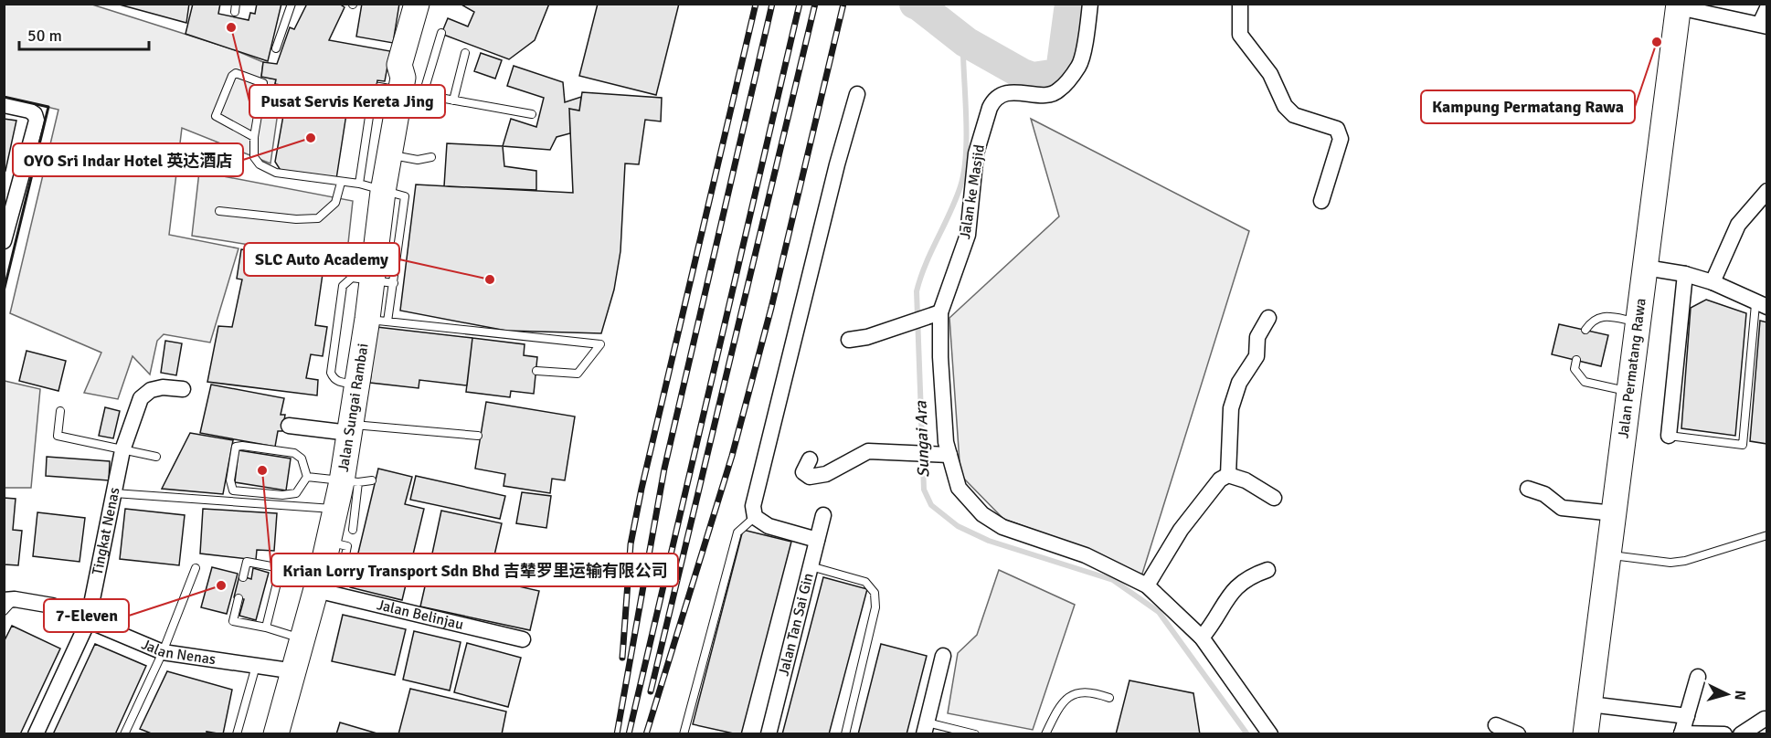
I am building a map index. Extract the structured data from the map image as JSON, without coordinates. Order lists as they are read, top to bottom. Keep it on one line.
{"streets":{"main road":["Jalan Permatang Rawa","Jalan Sungai Rambai"],"street":["Jalan ke Masjid","Tingkat Nenas","Jalan Belinjau","Jalan Tan Sai Gin","Jalan Nenas"]},"crossings":[["Jalan Sungai Rambai","Jalan Belinjau"],["Jalan Sungai Rambai","Jalan Nenas"],["Tingkat Nenas","Jalan Nenas"]],"water":["Sungai Ara"],"places":["Pusat Servis Kereta Jing","Kampung Permatang Rawa","OYO Sri Indar Hotel 英达酒店","SLC Auto Academy","Krian Lorry Transport Sdn Bhd 吉辇罗里运输有限公司","7-Eleven"],"scale_bar":"50 m","north":"right"}
